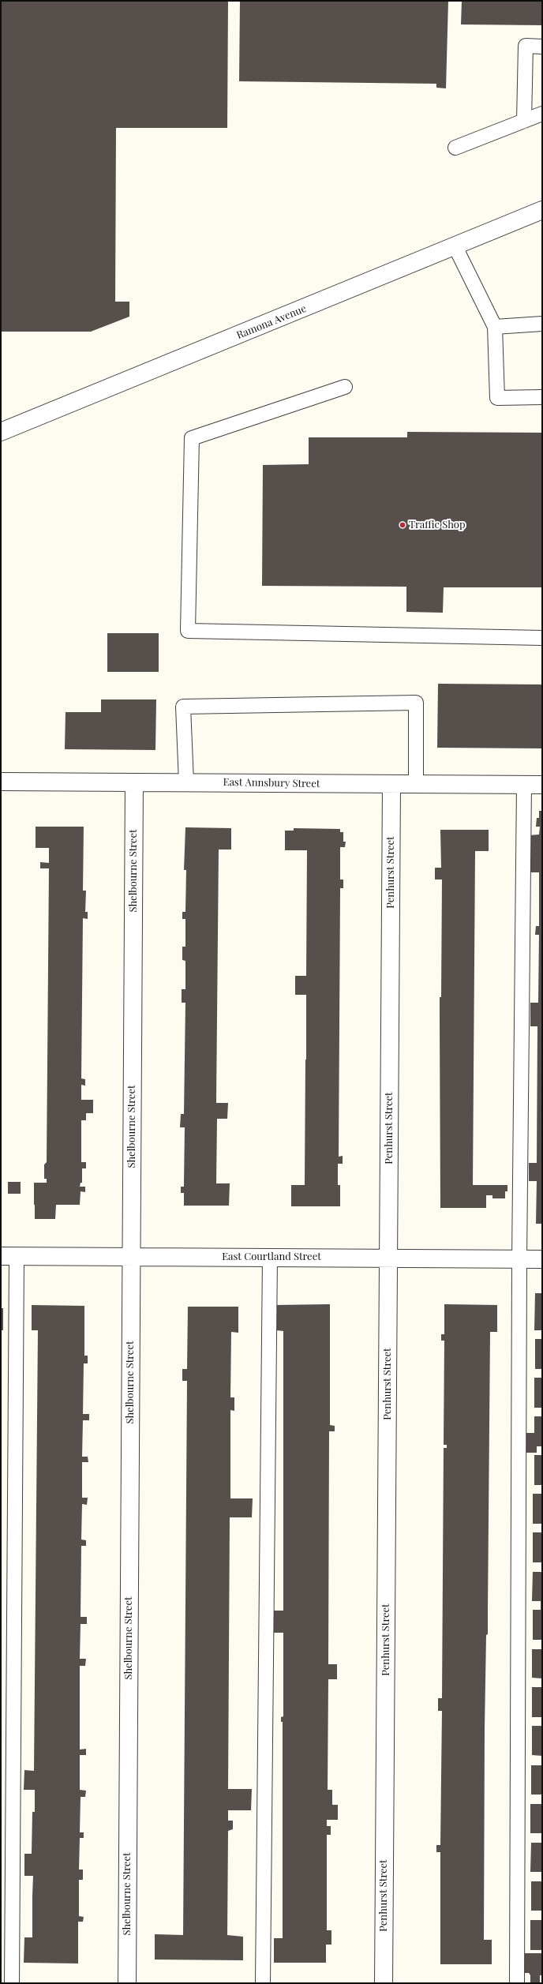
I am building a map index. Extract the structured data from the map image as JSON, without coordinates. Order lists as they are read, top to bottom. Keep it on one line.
{"streets":{"street":["Ramona Avenue","East Annsbury Street","Shelbourne Street","Penhurst Street","East Courtland Street"]},"crossings":[["East Annsbury Street","Shelbourne Street"],["East Annsbury Street","Penhurst Street"],["Shelbourne Street","East Courtland Street"],["Penhurst Street","East Courtland Street"]],"places":["Traffic Shop"]}
